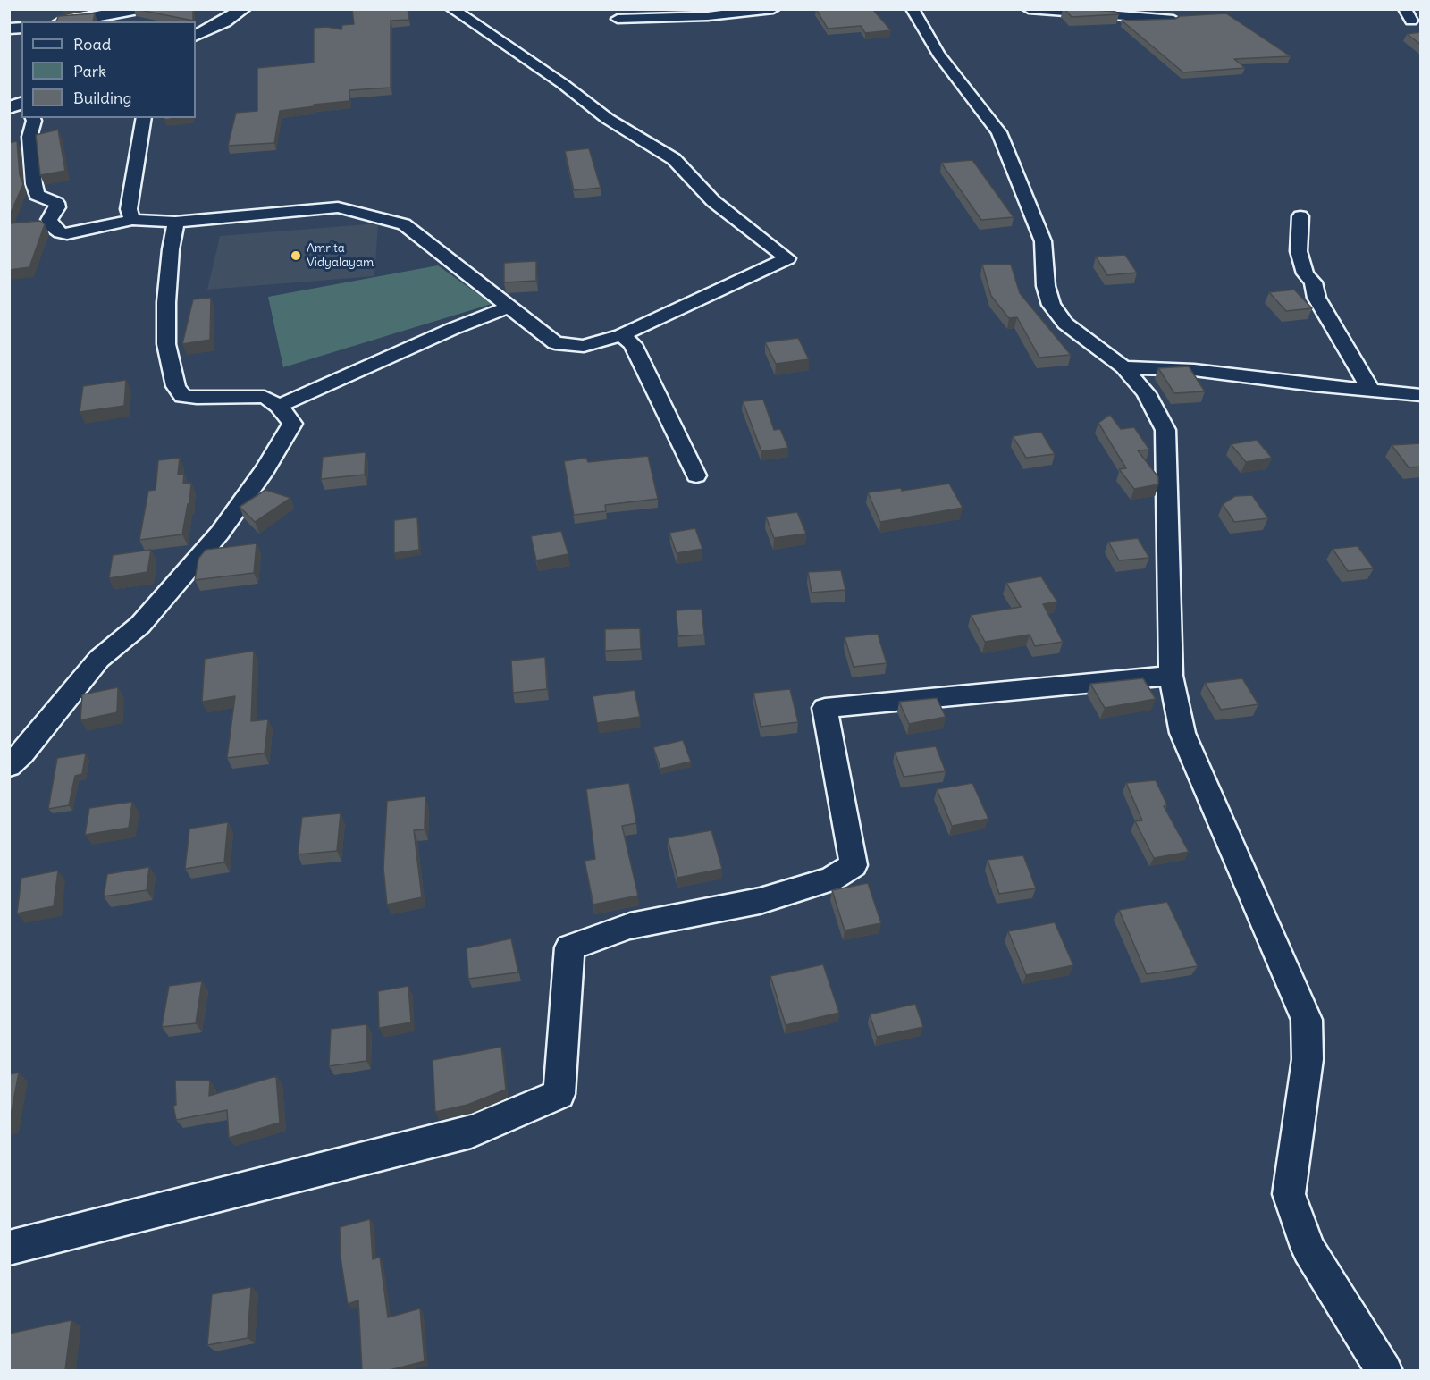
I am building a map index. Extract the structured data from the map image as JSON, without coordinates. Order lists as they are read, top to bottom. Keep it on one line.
{"places":["Amrita Vidyalayam"],"legend":["Road","Park","Building"]}
